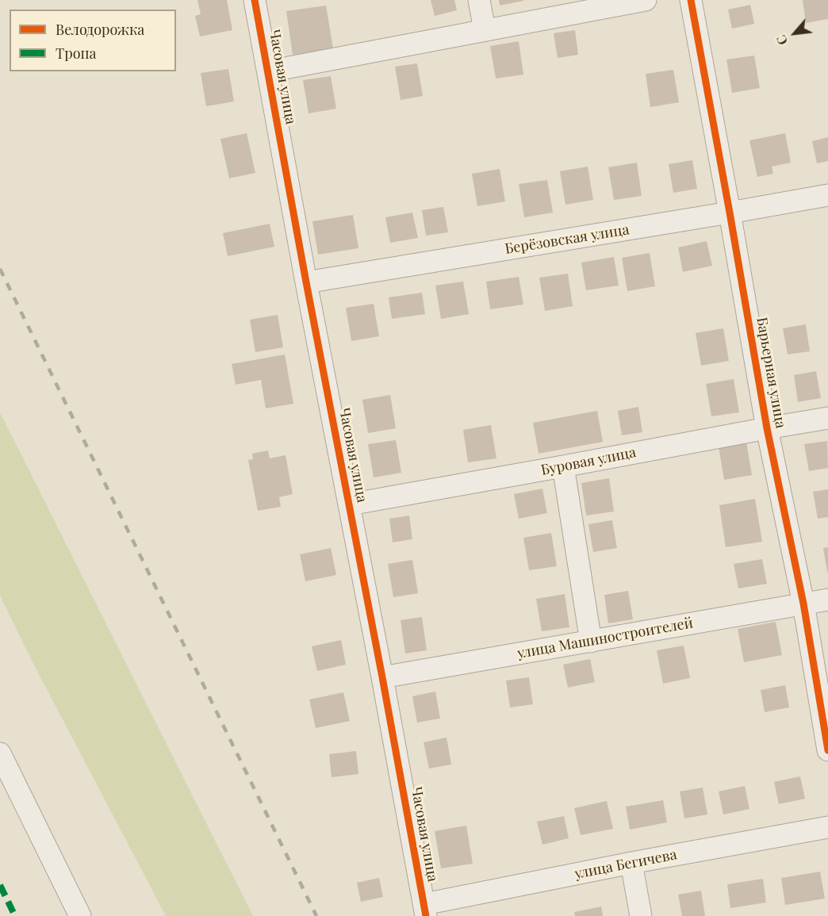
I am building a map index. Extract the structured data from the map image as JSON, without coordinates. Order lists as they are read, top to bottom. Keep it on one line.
{"streets":{"street":["Часовая улица","Берёзовская улица","Барьерная улица","Буровая улица","улица Машиностроителей","улица Бегичева"]},"crossings":[["Часовая улица","Берёзовская улица"],["Часовая улица","Буровая улица"],["Часовая улица","улица Машиностроителей"],["Часовая улица","улица Бегичева"],["Берёзовская улица","Барьерная улица"],["Барьерная улица","Буровая улица"],["Барьерная улица","улица Машиностроителей"]],"legend":["Велодорожка","Тропа"],"north":"bottom left"}
